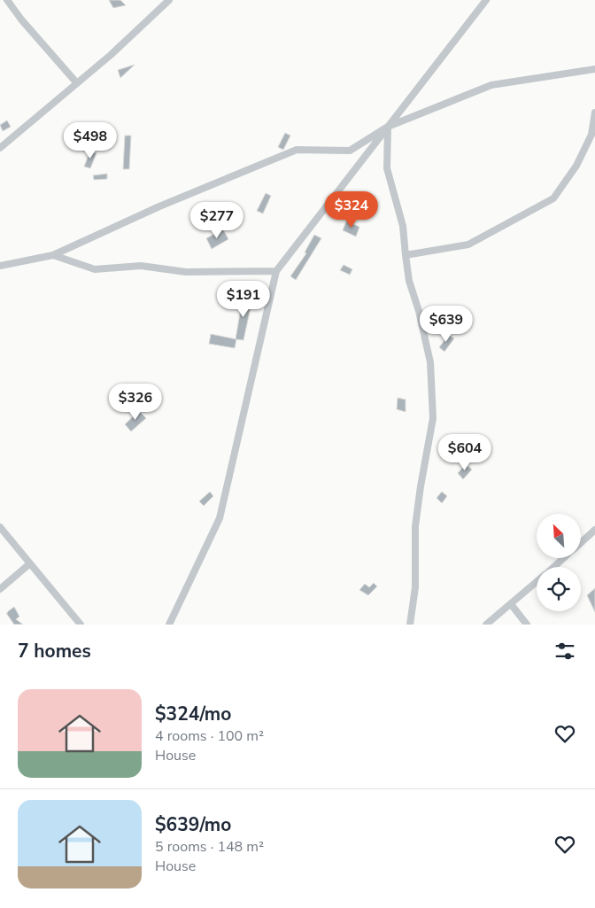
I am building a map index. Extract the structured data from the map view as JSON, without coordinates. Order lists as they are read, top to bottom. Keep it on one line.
{"north":"top left","page":{"price":["$498","$324","$277","$191","$639","$326","$604"],"heading":"7 homes","list":[{"name":"$324/mo","note":"4 rooms · 100 m² · House"},{"name":"$639/mo","note":"5 rooms · 148 m² · House"}]}}
